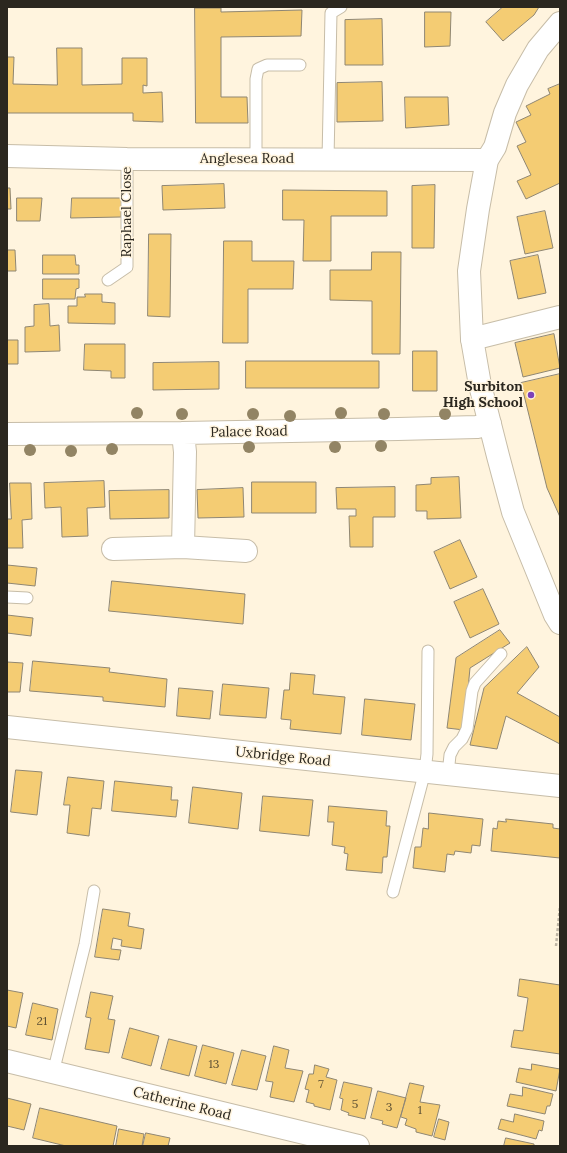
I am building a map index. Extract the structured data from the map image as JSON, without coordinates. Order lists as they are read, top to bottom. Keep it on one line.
{"streets":{"street":["Anglesea Road","Palace Road","Uxbridge Road","Catherine Road"],"lane":["Raphael Close"]},"crossings":[["Anglesea Road","Raphael Close"]],"places":["Surbiton High School"],"house_numbers":["21","13","7","5","3","1"]}
